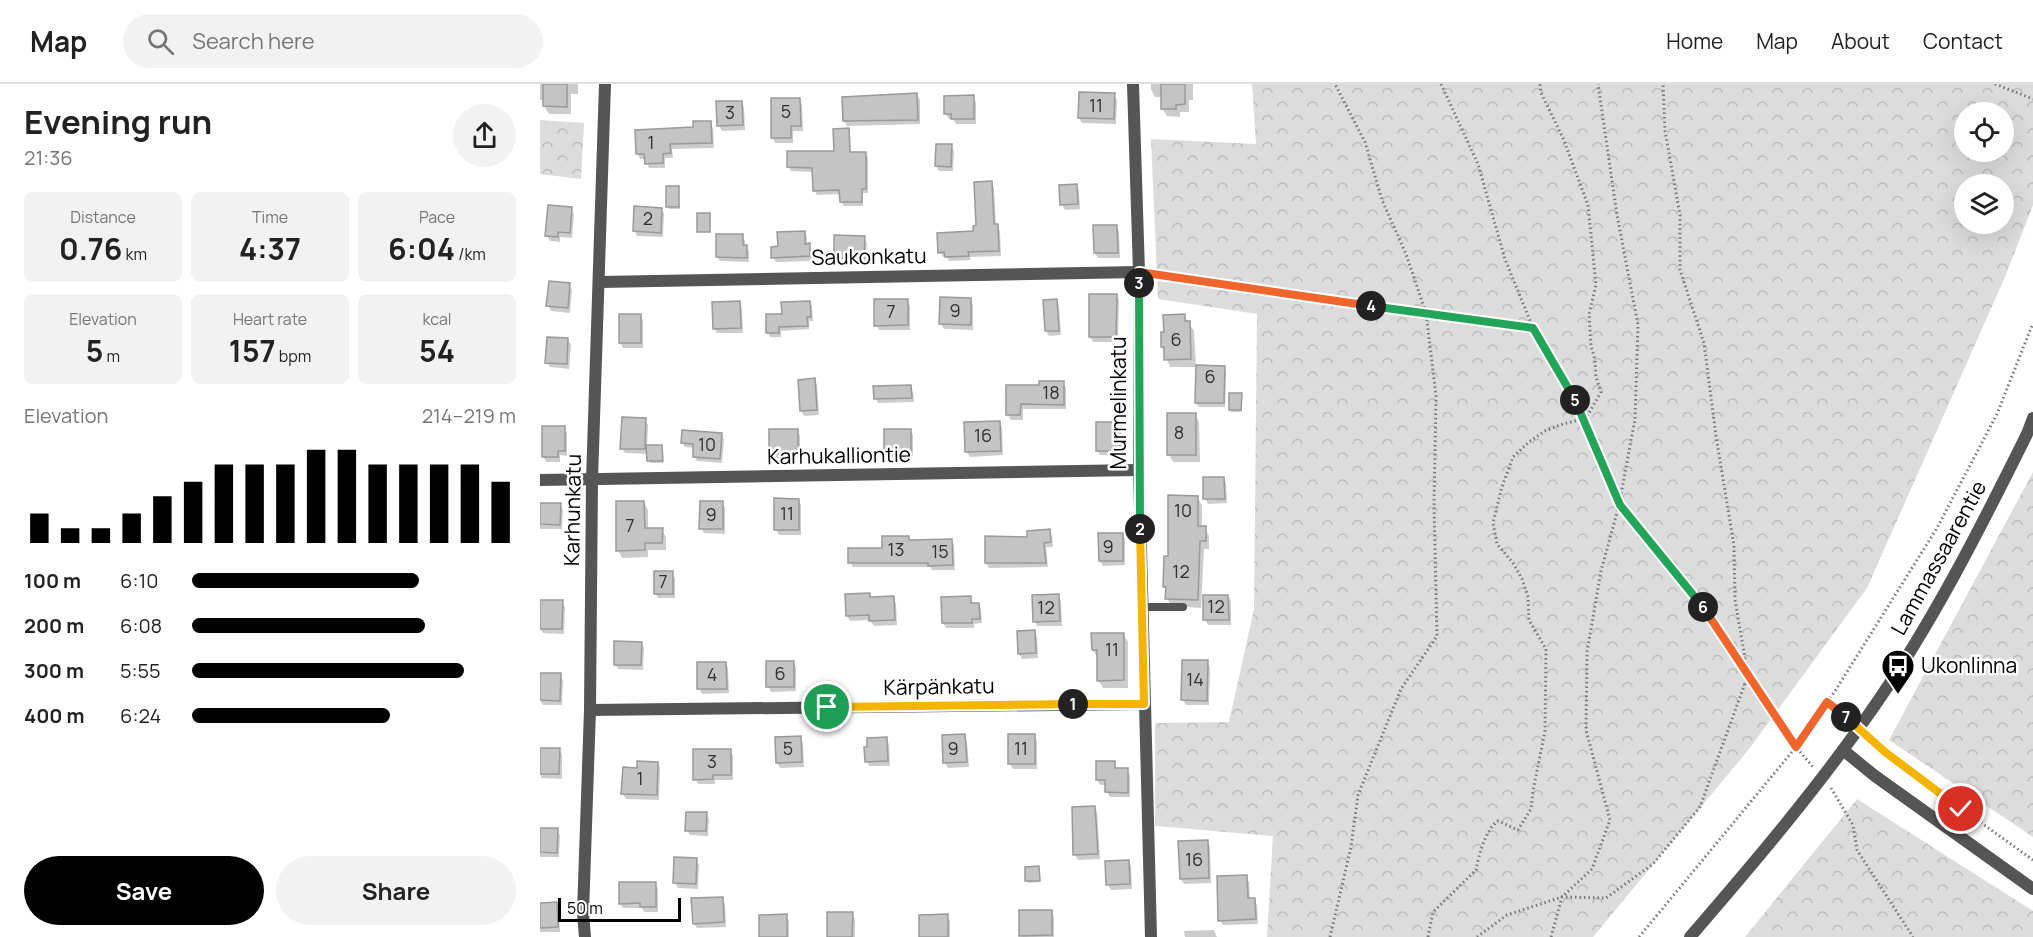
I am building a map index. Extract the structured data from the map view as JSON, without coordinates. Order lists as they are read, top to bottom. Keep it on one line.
{"streets":{"street":["Saukonkatu","Murmelinkatu","Karhukalliontie","Karhunkatu","Lammassaarentie","Kärpänkatu"]},"crossings":[["Saukonkatu","Murmelinkatu"],["Saukonkatu","Karhunkatu"],["Murmelinkatu","Karhukalliontie"],["Murmelinkatu","Kärpänkatu"],["Karhukalliontie","Karhunkatu"],["Karhunkatu","Kärpänkatu"]],"places":{"bus stop":["Ukonlinna"]},"house_numbers":["11","5","3","1","2","9","7","6","6","18","8","16","10","10","11","9","7","9","13","15","12","7","12","12","11","6","4","14","5","9","11","3","1","16"],"scale_bar":"50 m","page":{"header":"Map","search":"Search here","nav":["Home","Map","About","Contact"],"heading":["Evening run","21:36"],"stats":[["Distance","0.76 km"],["Time","4:37"],["Pace","6:04 /km"],["Elevation","5 m"],["Heart rate","157 bpm"],["kcal","54"]],"pins":["3","4","5","2","6","1","7"],"chart":["Elevation","214–219 m"],"list":[{"name":"100 m","note":"6:10"},{"name":"200 m","note":"6:08"},{"name":"300 m","note":"5:55"},{"name":"400 m","note":"6:24"}],"buttons":["Save","Share"],"scale":"50 m"}}
